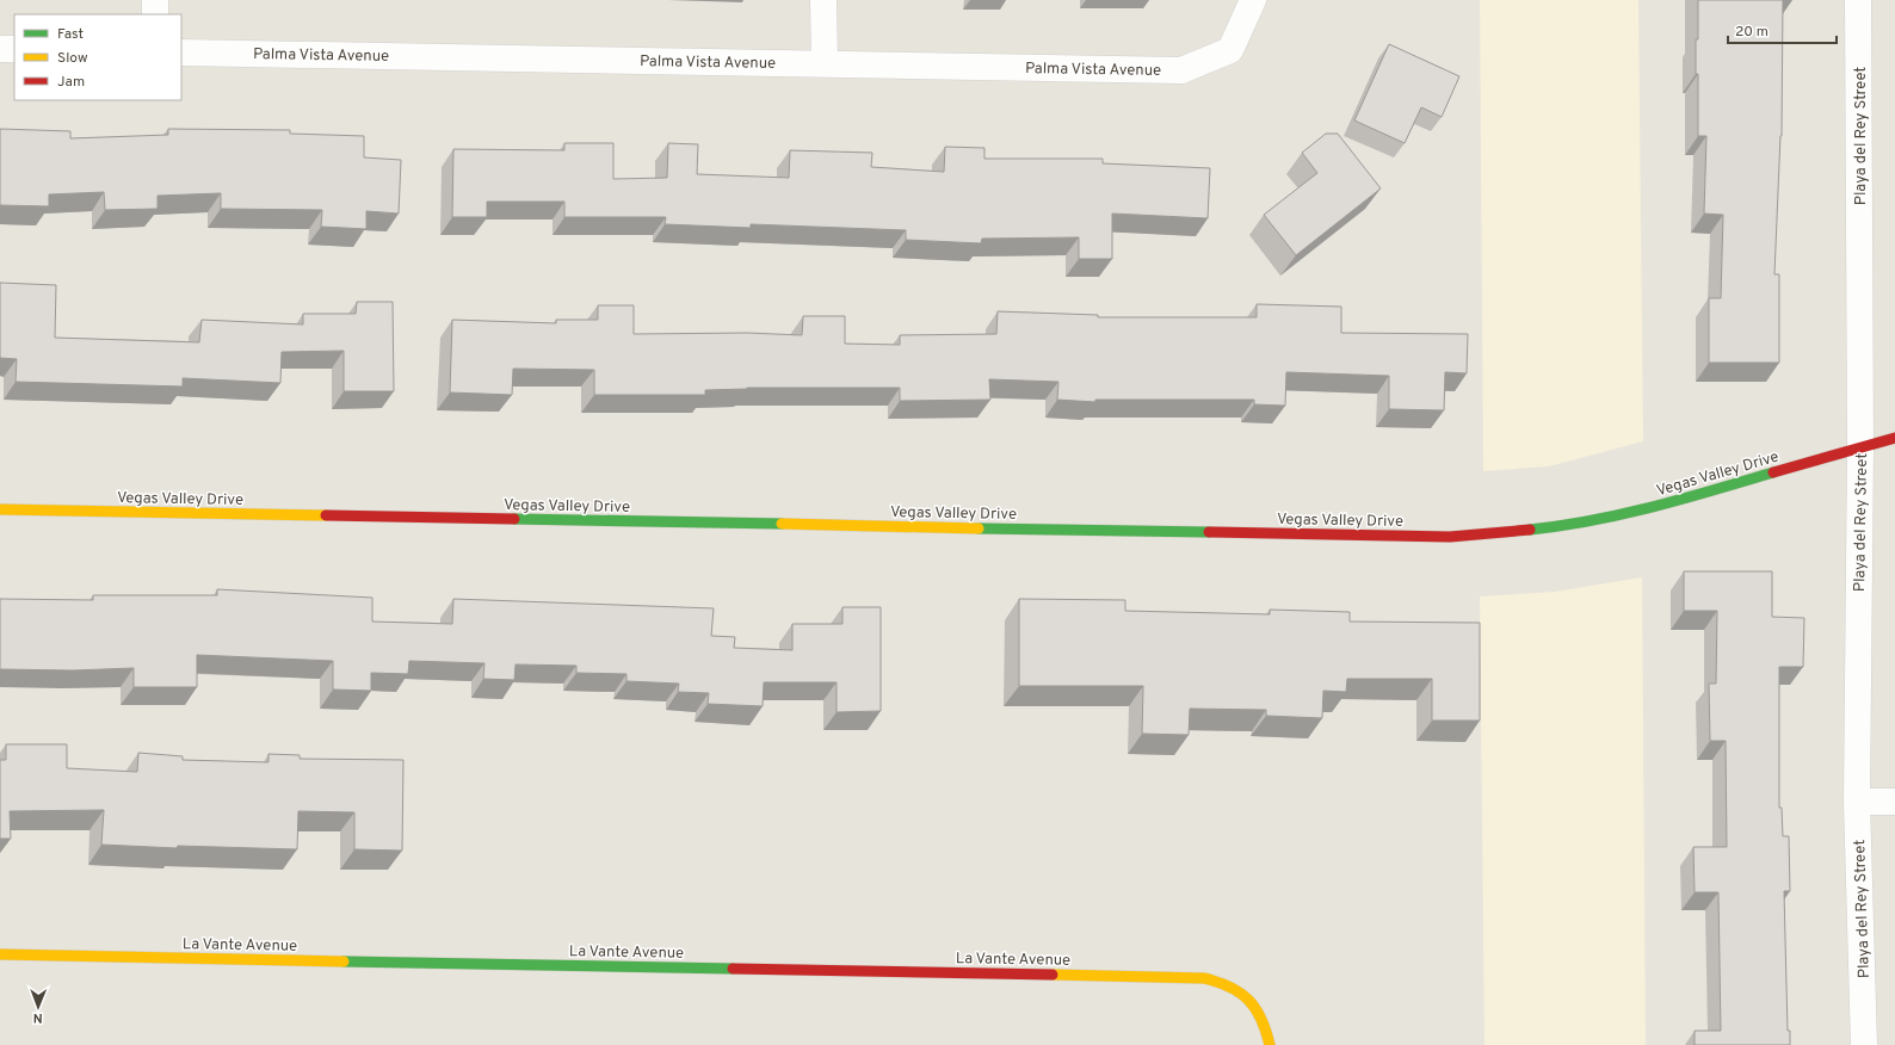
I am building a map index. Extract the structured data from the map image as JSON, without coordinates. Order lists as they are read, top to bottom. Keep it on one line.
{"streets":{"street":["Palma Vista Avenue","Playa del Rey Street","Vegas Valley Drive","La Vante Avenue"]},"crossings":[["Playa del Rey Street","Vegas Valley Drive"]],"legend":["Fast","Slow","Jam"],"scale_bar":"20 m","north":"bottom"}
